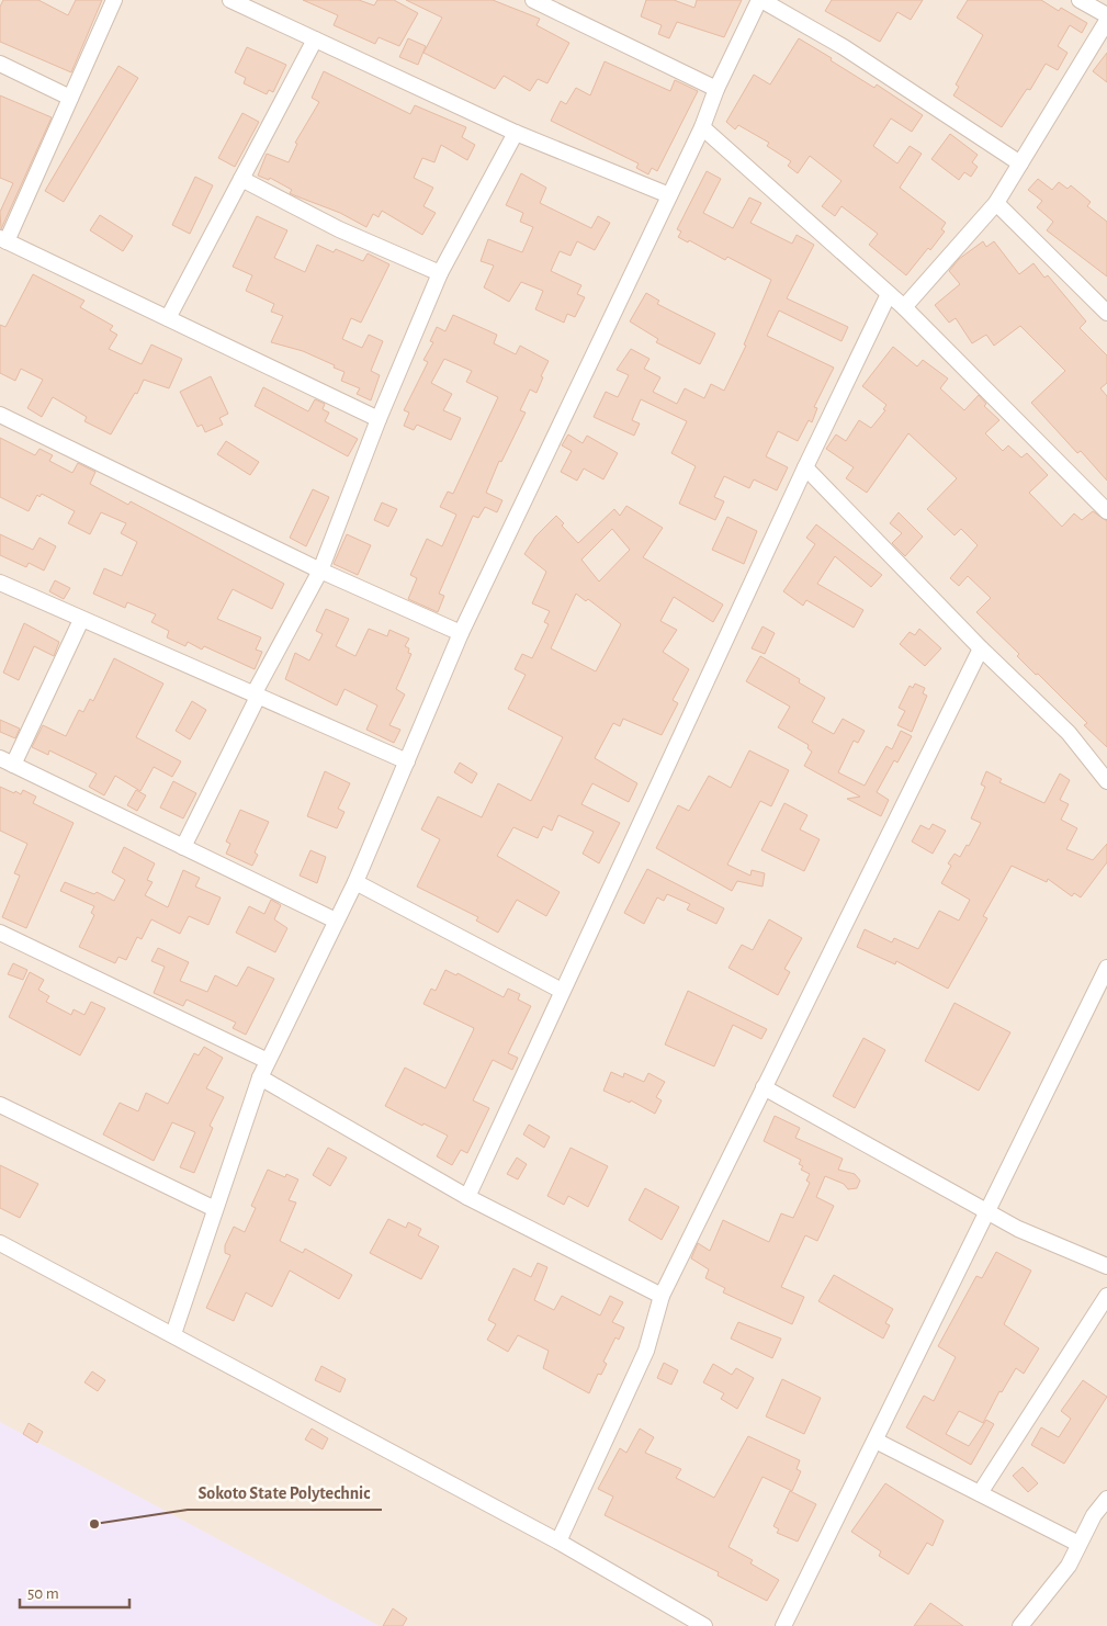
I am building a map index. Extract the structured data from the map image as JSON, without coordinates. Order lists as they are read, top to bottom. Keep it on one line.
{"places":["Sokoto State Polytechnic"],"scale_bar":"50 m"}
